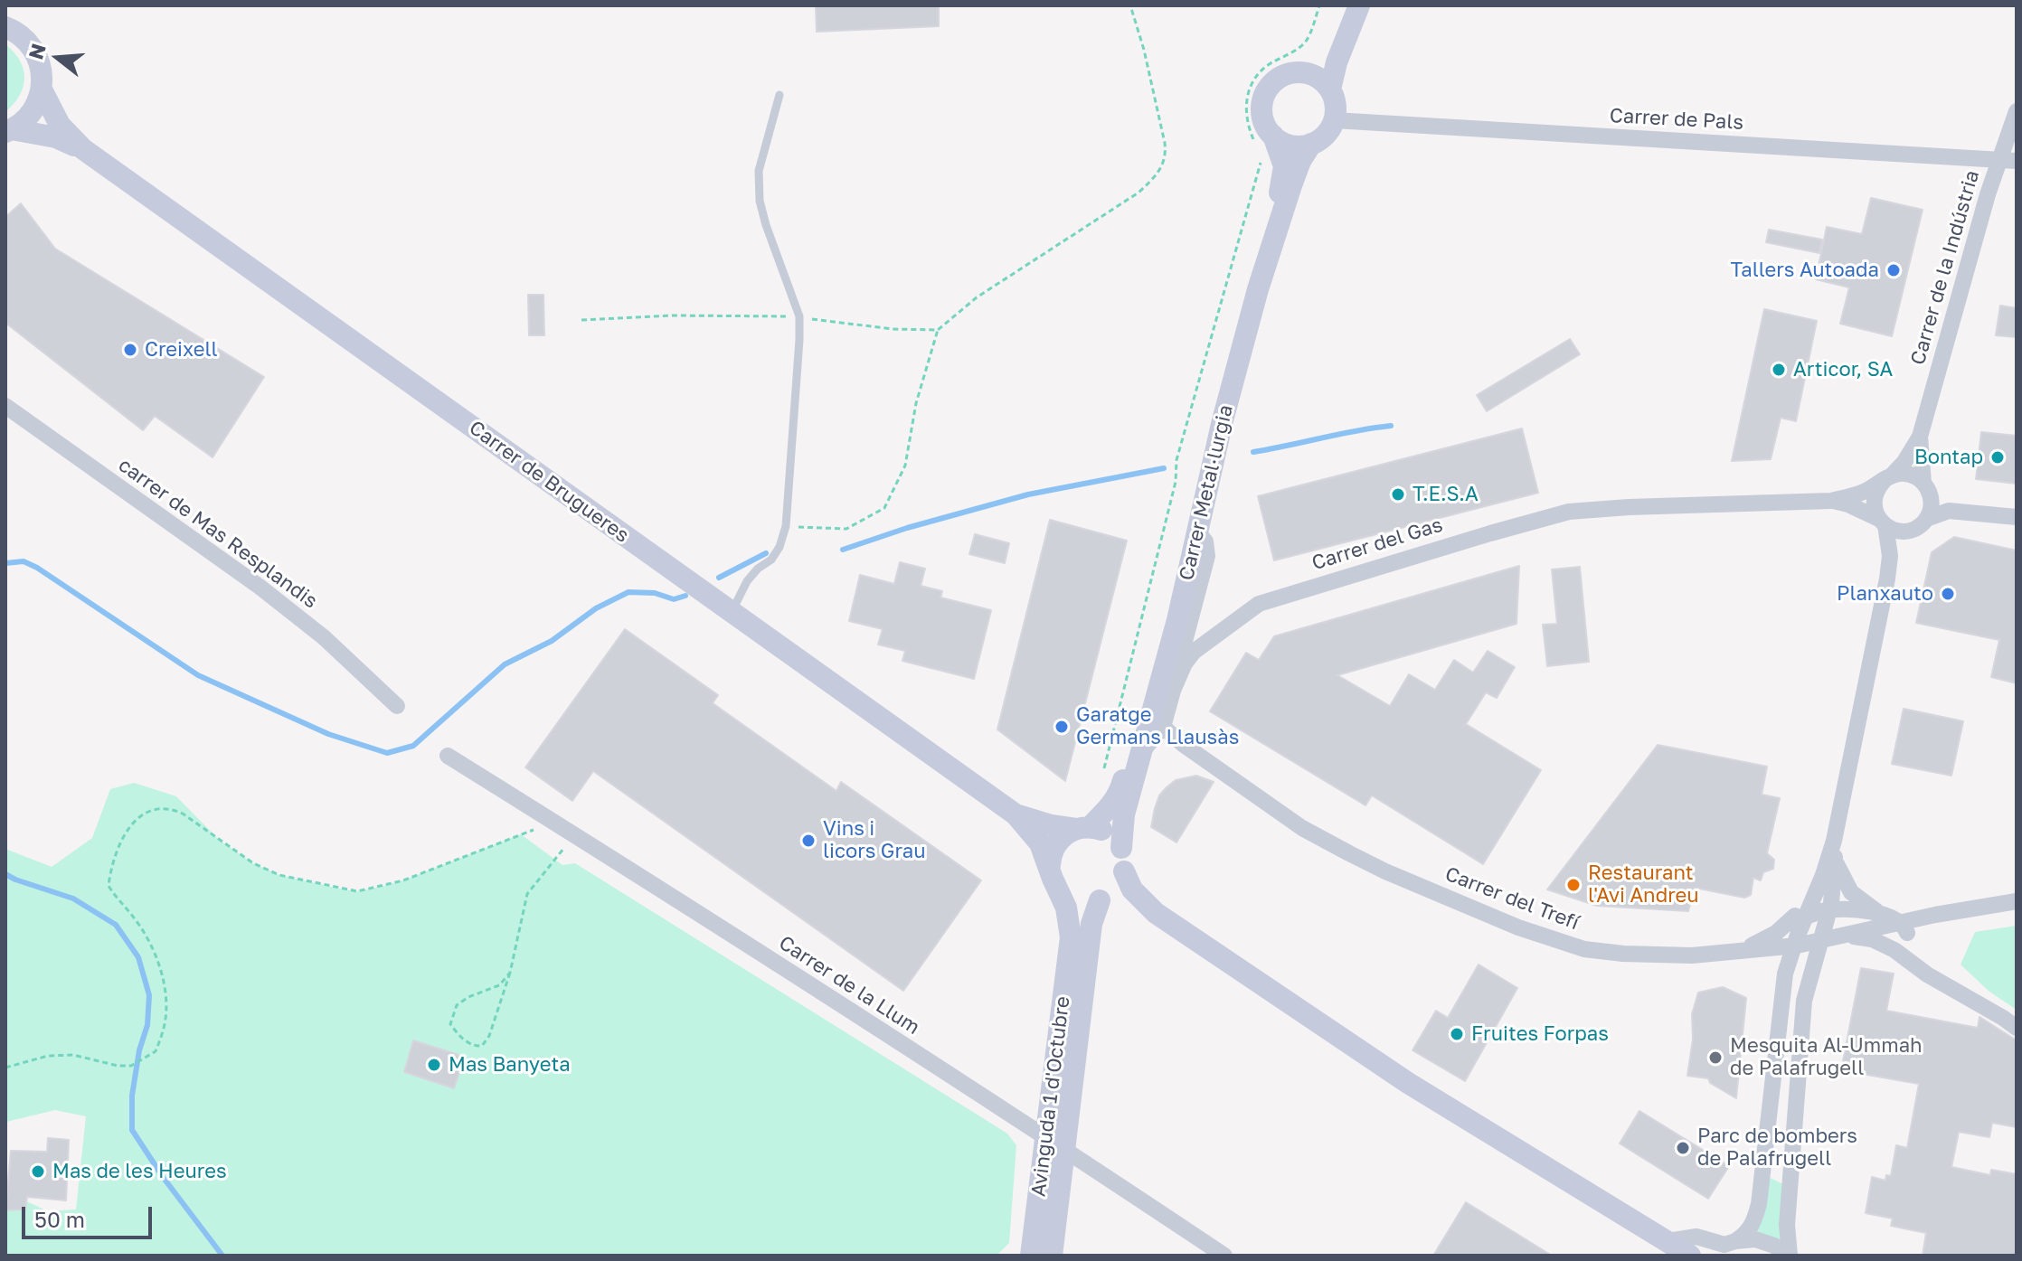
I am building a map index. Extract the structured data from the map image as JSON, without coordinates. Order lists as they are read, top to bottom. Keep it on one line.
{"streets":{"main road":["Carrer de Brugueres","Carrer Metal·lurgia","Avinguda 1 d'Octubre"],"street":["Carrer de Pals","Carrer de la Indústria","carrer de Mas Resplandis","Carrer del Gas","Carrer del Trefí","Carrer de la Llum"]},"crossings":[["Carrer de Pals","Carrer de la Indústria"],["Carrer de Pals","Carrer Metal·lurgia"],["Carrer de la Indústria","Carrer del Gas"],["Carrer Metal·lurgia","Carrer del Gas"],["Carrer del Gas","Carrer del Trefí"],["Carrer de la Llum","Avinguda 1 d'Octubre"]],"places":["Tallers Autoada","Creixell","Articor, SA","Bontap","T.E.S.A","Planxauto","Garatge Germans Llausàs","Vins i licors Grau","Restaurant l'Avi Andreu","Fruites Forpas","Mesquita Al-Ummah de Palafrugell","Mas Banyeta","Parc de bombers de Palafrugell","Mas de les Heures"],"scale_bar":"50 m","north":"left"}
